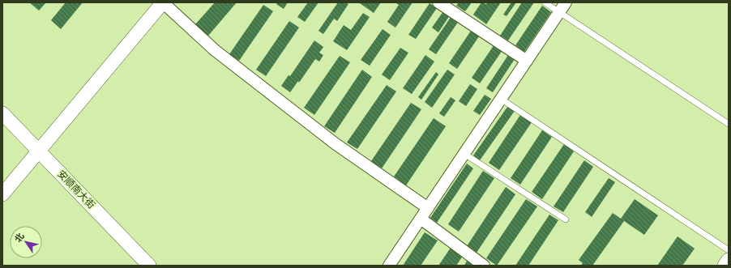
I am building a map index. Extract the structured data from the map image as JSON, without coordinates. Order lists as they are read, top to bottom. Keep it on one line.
{"streets":{"street":["安顺南大街"]},"north":"top left"}
